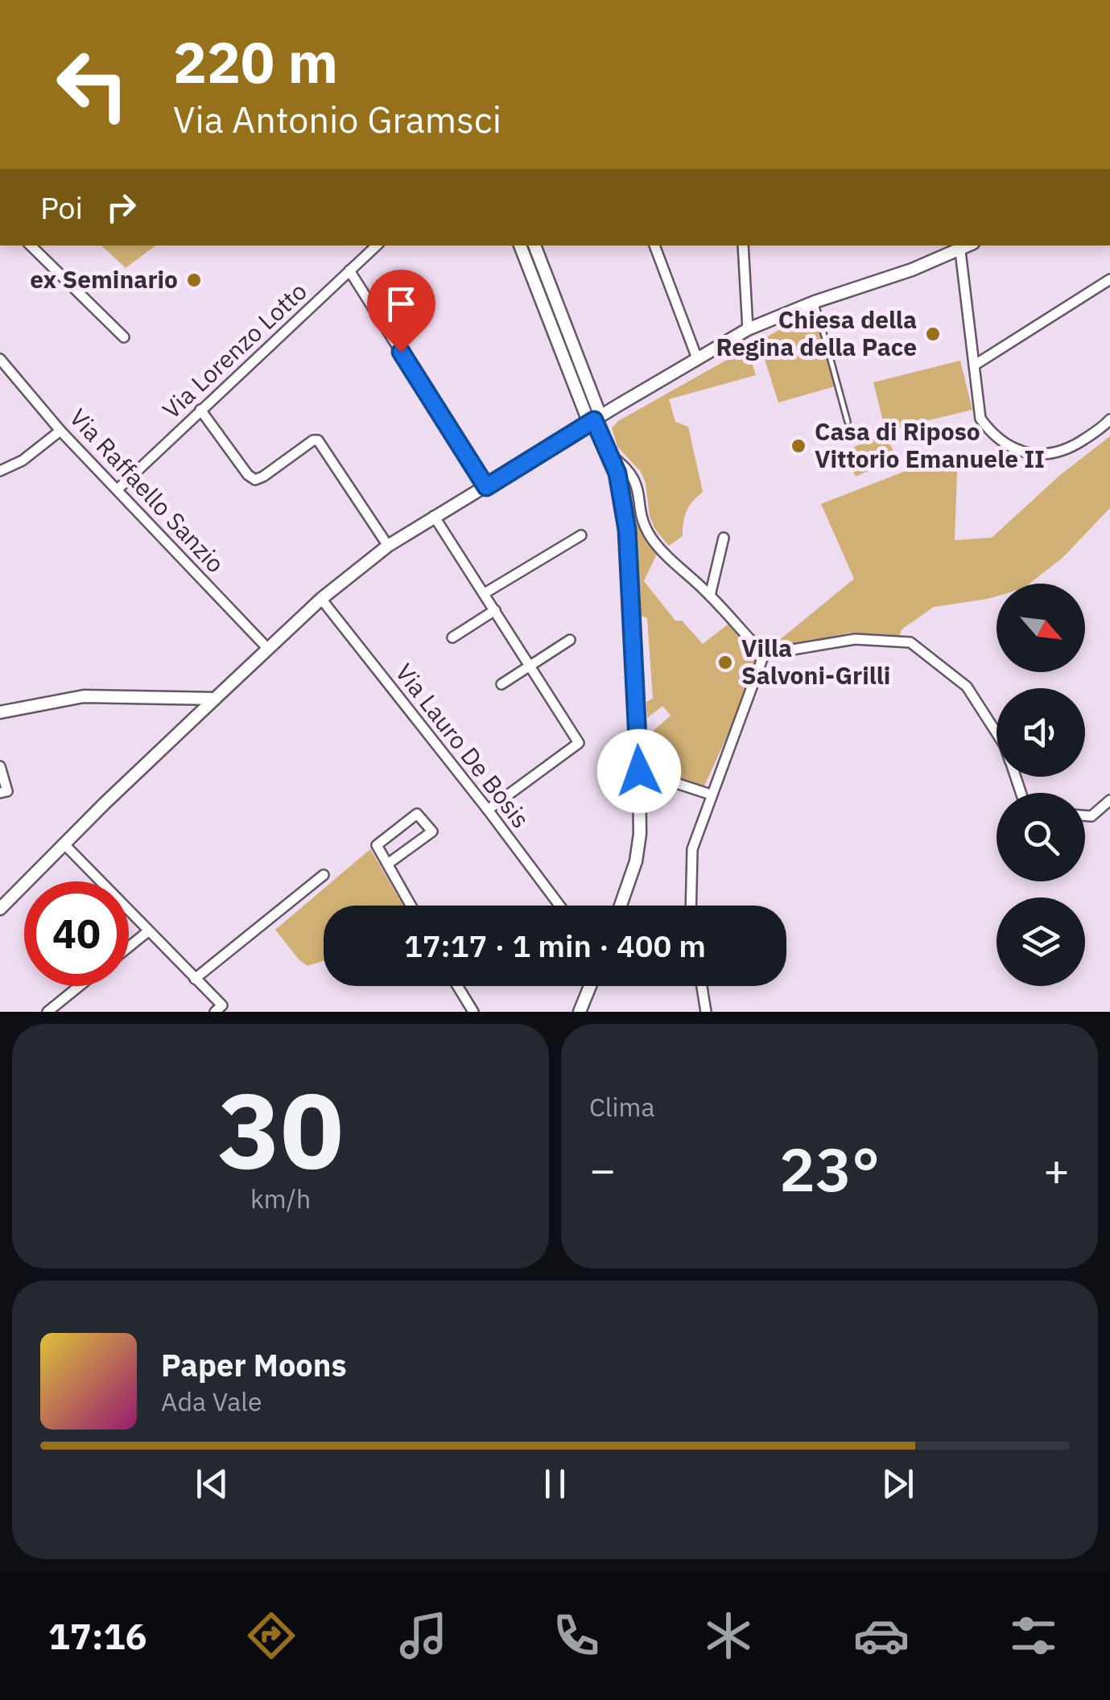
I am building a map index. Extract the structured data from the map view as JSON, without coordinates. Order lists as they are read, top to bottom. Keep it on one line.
{"streets":{"street":["Via Lorenzo Lotto","Via Raffaello Sanzio","Via Lauro De Bosis"]},"crossings":[["Via Lorenzo Lotto","Via Raffaello Sanzio"]],"places":["ex Seminario","Chiesa della Regina della Pace","Casa di Riposo Vittorio Emanuele II","Villa Salvoni-Grilli"],"north":"bottom right","page":{"turn":["220 m","Via Antonio Gramsci"],"then":"Poi","limit":"40","trip":"17:17 · 1 min · 400 m","tile":[["30","km/h"],"Clima"],"heat":["−","23°","+"],"song":["Paper Moons","Ada Vale"],"tabs":"17:16"}}
